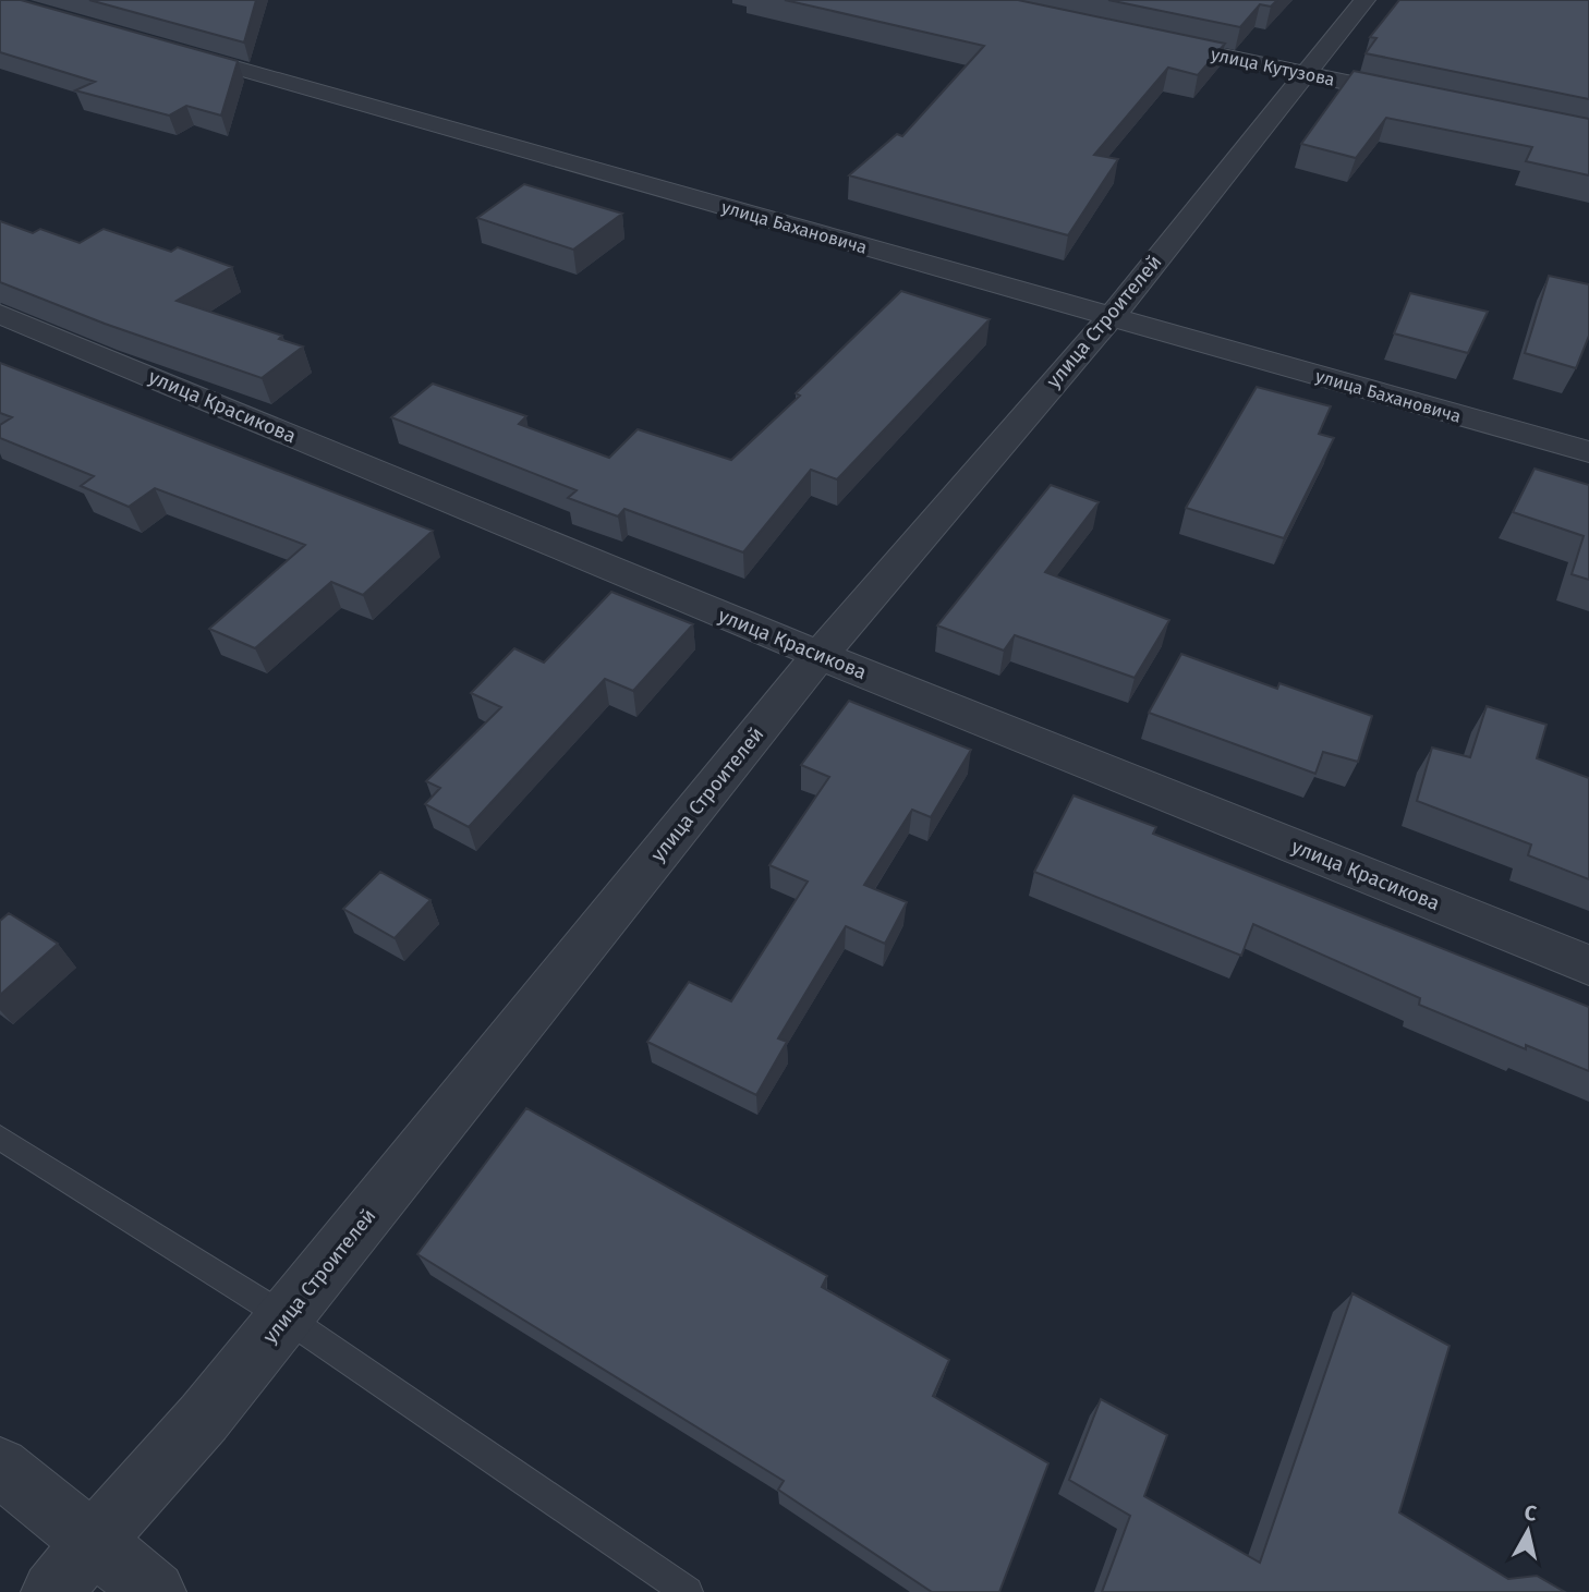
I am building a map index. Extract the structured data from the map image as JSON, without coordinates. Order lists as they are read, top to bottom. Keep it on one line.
{"streets":{"street":["улица Кутузова","улица Бахановича","улица Строителей","улица Красикова"]},"crossings":[["улица Кутузова","улица Строителей"],["улица Бахановича","улица Строителей"],["улица Строителей","улица Красикова"]],"north":"top"}
